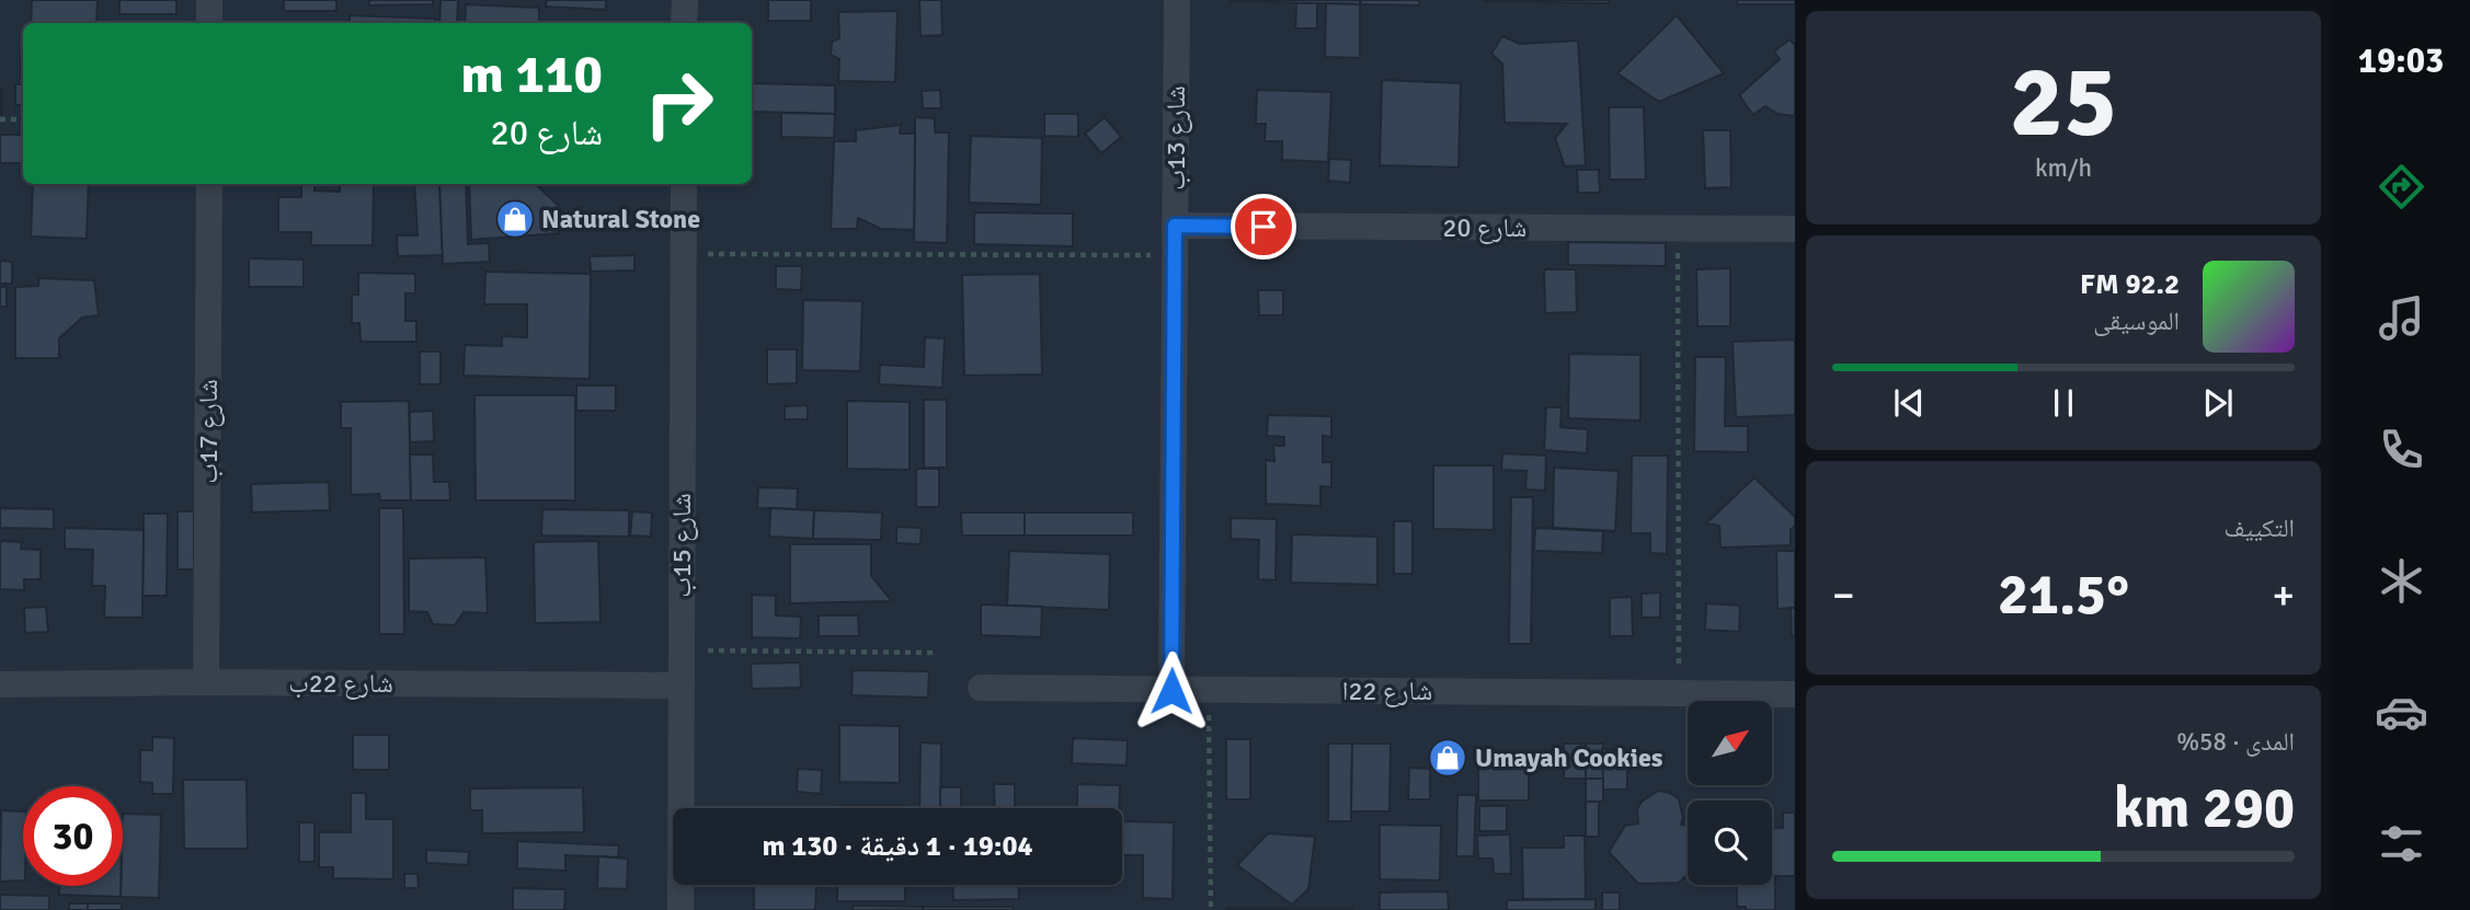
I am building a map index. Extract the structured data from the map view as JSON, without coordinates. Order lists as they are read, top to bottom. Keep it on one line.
{"streets":{"street":["شارع 13ب","شارع 20","شارع 17ب","شارع 15ب","شارع 22ب","شارع 22ا"]},"crossings":[["شارع 13ب","شارع 20"],["شارع 13ب","شارع 22ا"],["شارع 17ب","شارع 22ب"],["شارع 15ب","شارع 22ب"]],"places":{"shop":["Natural Stone","Umayah Cookies"]},"north":"top right","page":{"tabs":"19:03","tile":[["25","km/h"],"التكييف",["المدى · 58%","290 km"]],"turn":["110 m","شارع 20"],"song":["92.2 FM","الموسيقى"],"heat":["−","21.5°","+"],"limit":"30","trip":"19:04 · 1 دقيقة · 130 m"}}
